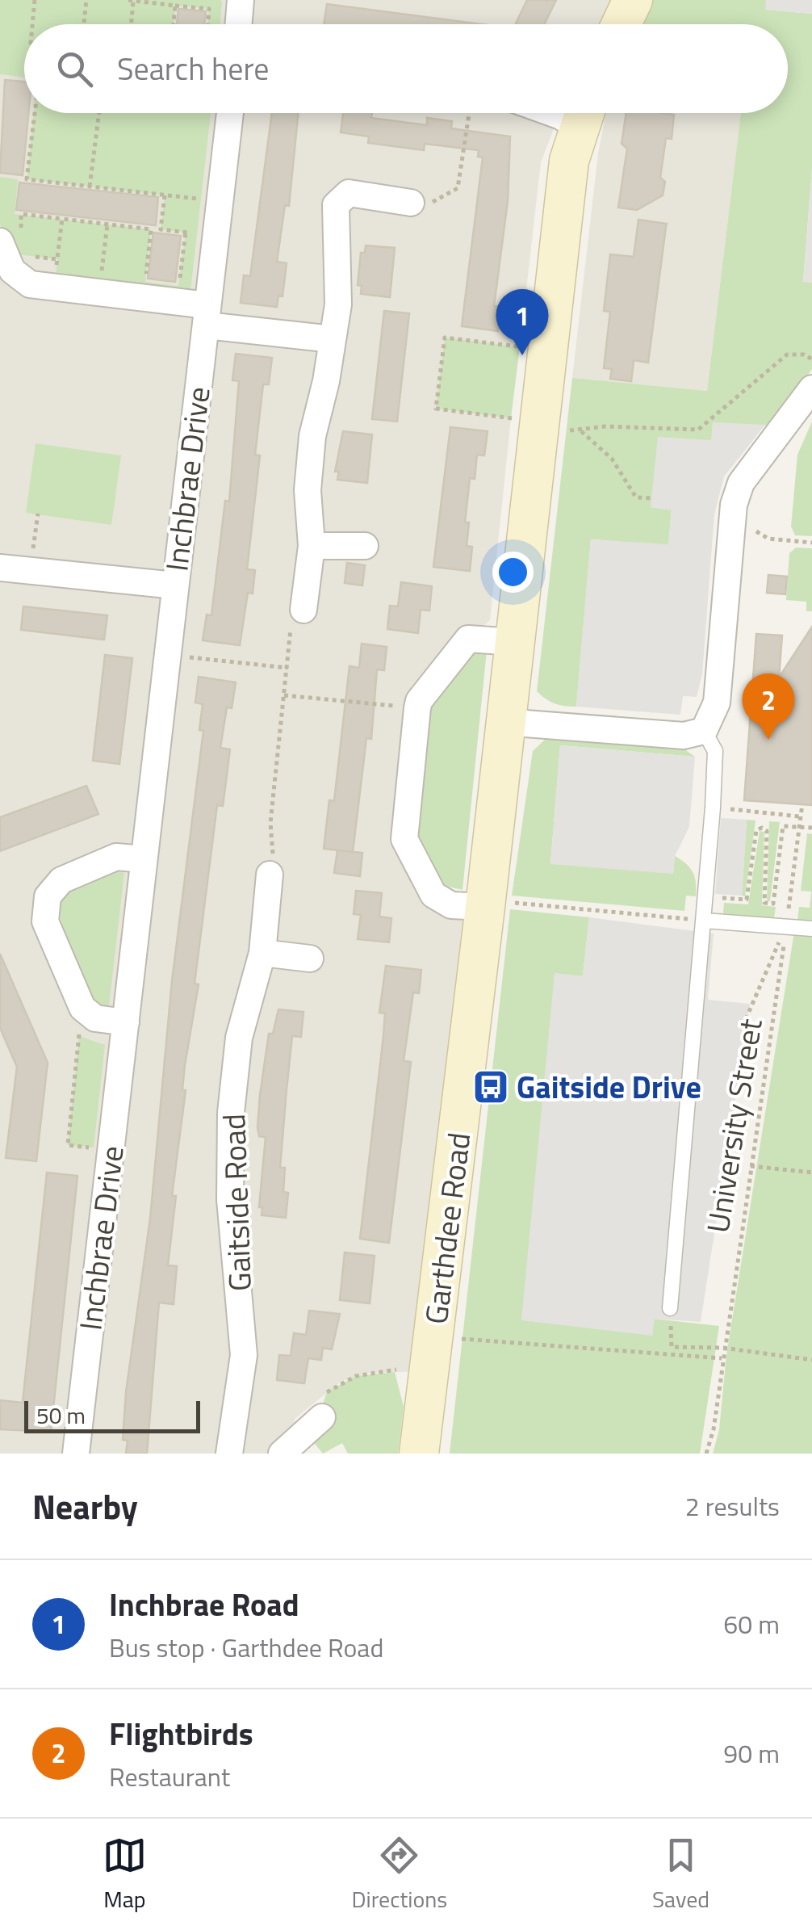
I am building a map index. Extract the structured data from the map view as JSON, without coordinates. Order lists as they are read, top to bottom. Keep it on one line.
{"streets":{"street":["Inchbrae Drive","Gaitside Road","Garthdee Road"],"path":["University Street"]},"places":{"bus stop":["Gaitside Drive"]},"scale_bar":"50 m","page":{"search":"Search here","pins":["1","2"],"scale":"50 m","heading":["Nearby","2 results"],"list":[{"mark":"1","name":"Inchbrae Road","note":"Bus stop · Garthdee Road","value":"60 m"},{"mark":"2","name":"Flightbirds","note":"Restaurant","value":"90 m"}],"nav":["Map","Directions","Saved"]}}
